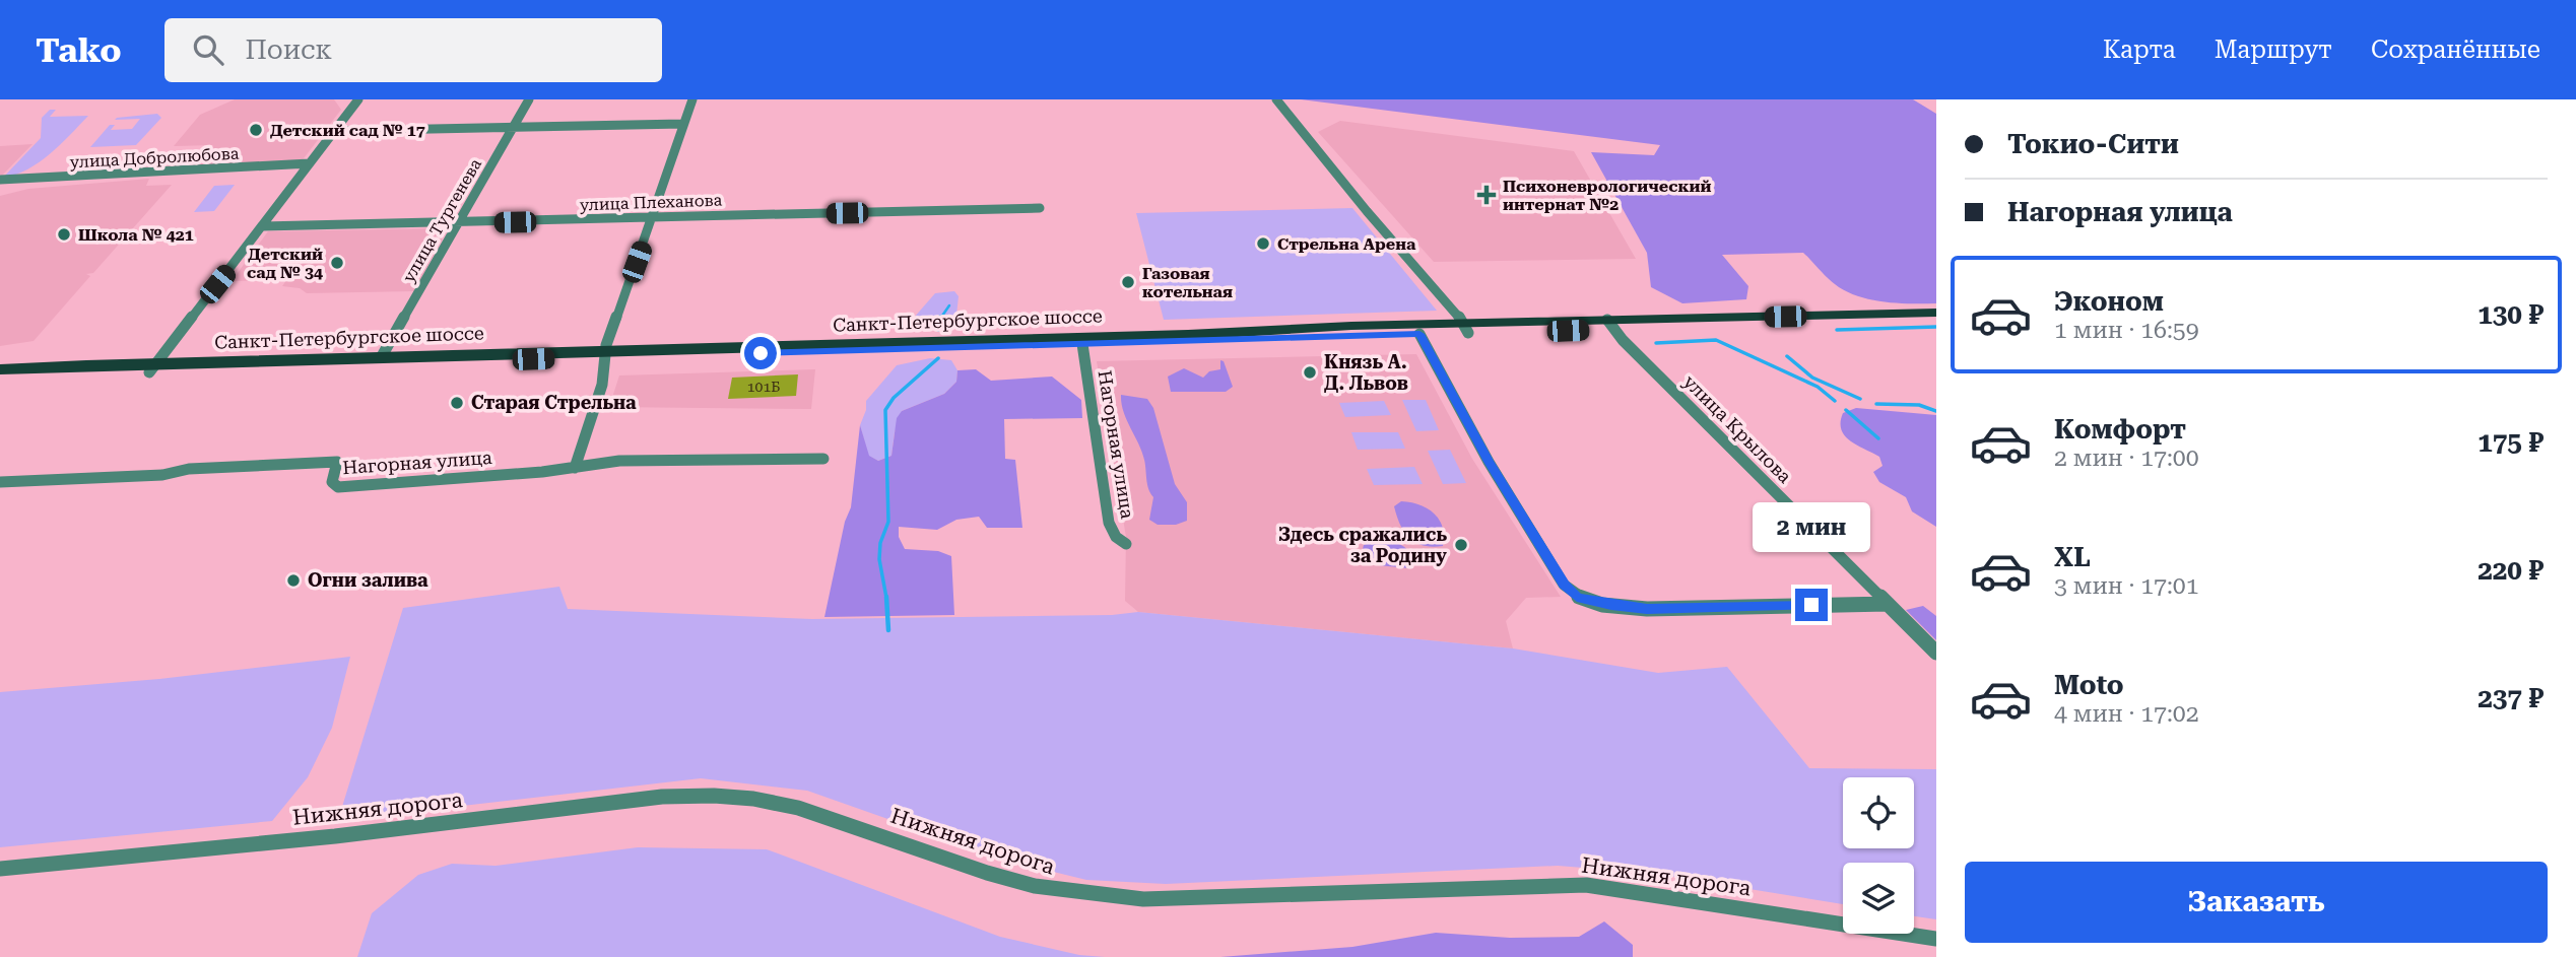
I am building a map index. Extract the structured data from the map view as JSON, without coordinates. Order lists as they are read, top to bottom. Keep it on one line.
{"streets":{"main road":["Санкт-Петербургское шоссе"],"street":["улица Добролюбова","улица Плеханова","улица Тургенева","улица Крылова","Нагорная улица","Нижняя дорога"]},"crossings":[["улица Плеханова","улица Тургенева"],["улица Тургенева","Санкт-Петербургское шоссе"],["Санкт-Петербургское шоссе","улица Крылова"],["Санкт-Петербургское шоссе","Нагорная улица"]],"places":{"other":["Детский сад № 17","Школа № 421","Стрельна Арена","Детский сад № 34","Газовая котельная","Князь А. Д. Львов","Старая Стрельна","Здесь сражались за Родину","Огни залива"],"health":["Психоневрологический интернат №2"]},"house_numbers":["101Б"],"page":{"header":"Tako","search":"Поиск","nav":["Карта","Маршрут","Сохранённые"],"banner":["Токио-Сити","Нагорная улица"],"list":[{"name":"Эконом","note":"1 мин · 16:59","value":"130 ₽"},{"name":"Комфорт","note":"2 мин · 17:00","value":"175 ₽"},{"name":"XL","note":"3 мин · 17:01","value":"220 ₽"},{"name":"Moto","note":"4 мин · 17:02","value":"237 ₽"}],"bubble":"2 мин","buttons":"Заказать"}}
